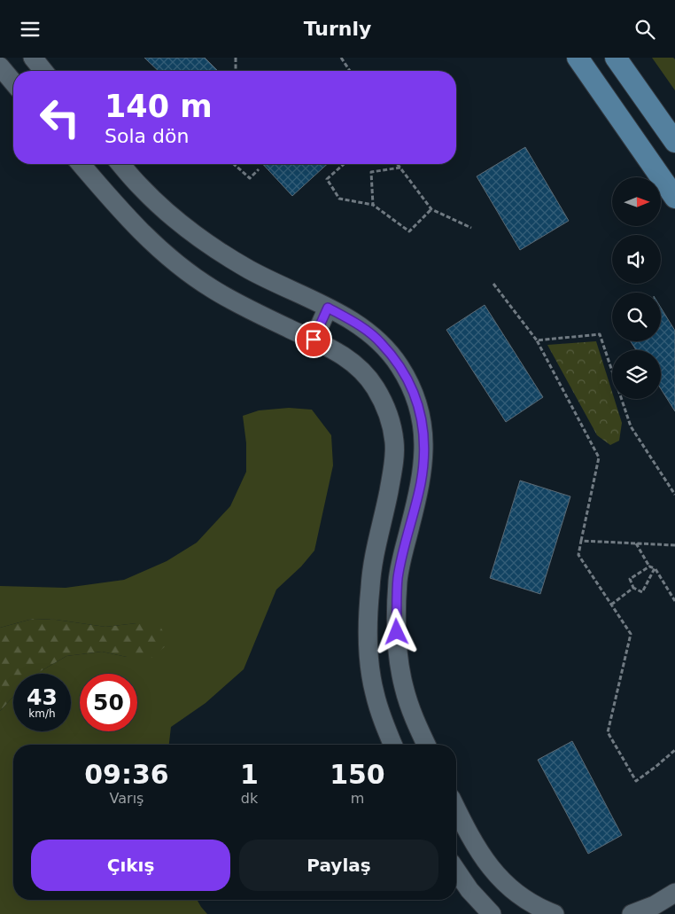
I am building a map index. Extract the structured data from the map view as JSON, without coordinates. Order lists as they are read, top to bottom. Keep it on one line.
{"north":"right","page":{"header":"Turnly","turn":["140 m","Sola dön"],"speed":"43 km/h","limit":"50","eta":["09:36","Varış","1","dk","150","m"],"buttons":["Çıkış","Paylaş"]}}
